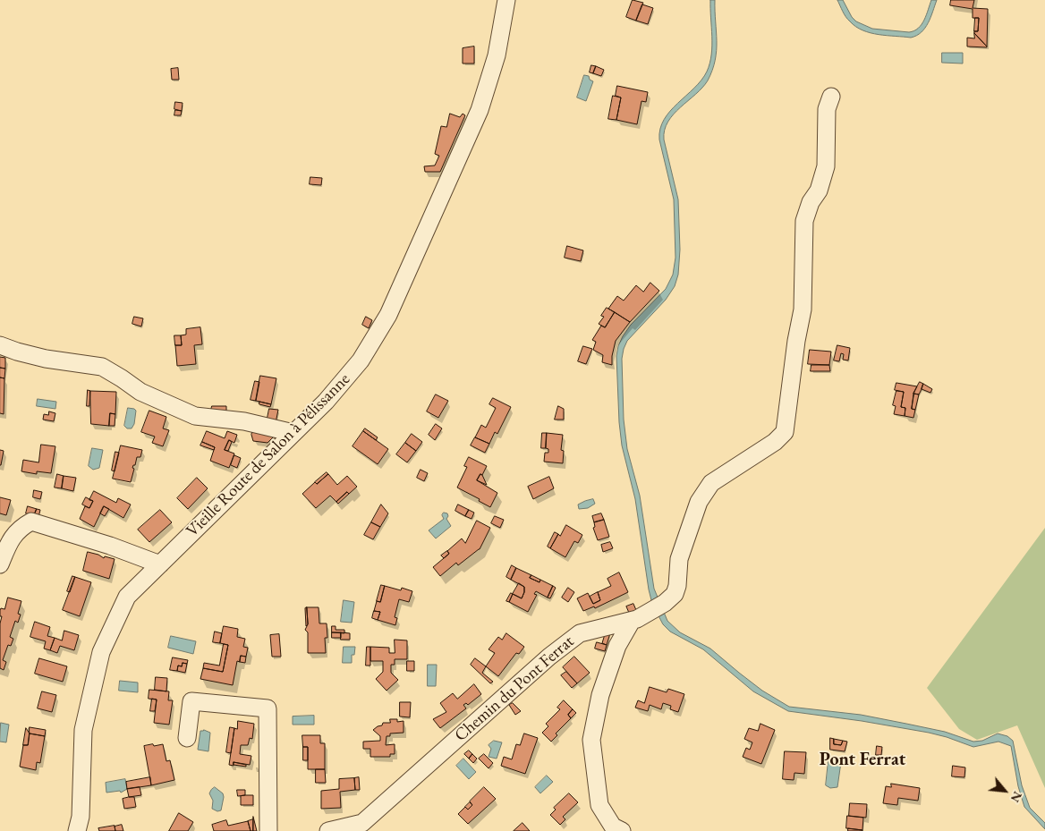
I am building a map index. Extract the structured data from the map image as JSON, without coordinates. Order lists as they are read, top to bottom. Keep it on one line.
{"streets":{"street":["Vieille Route de Salon à Pélissanne","Chemin du Pont Ferrat"]},"districts":["Pont Ferrat"],"north":"bottom right"}
